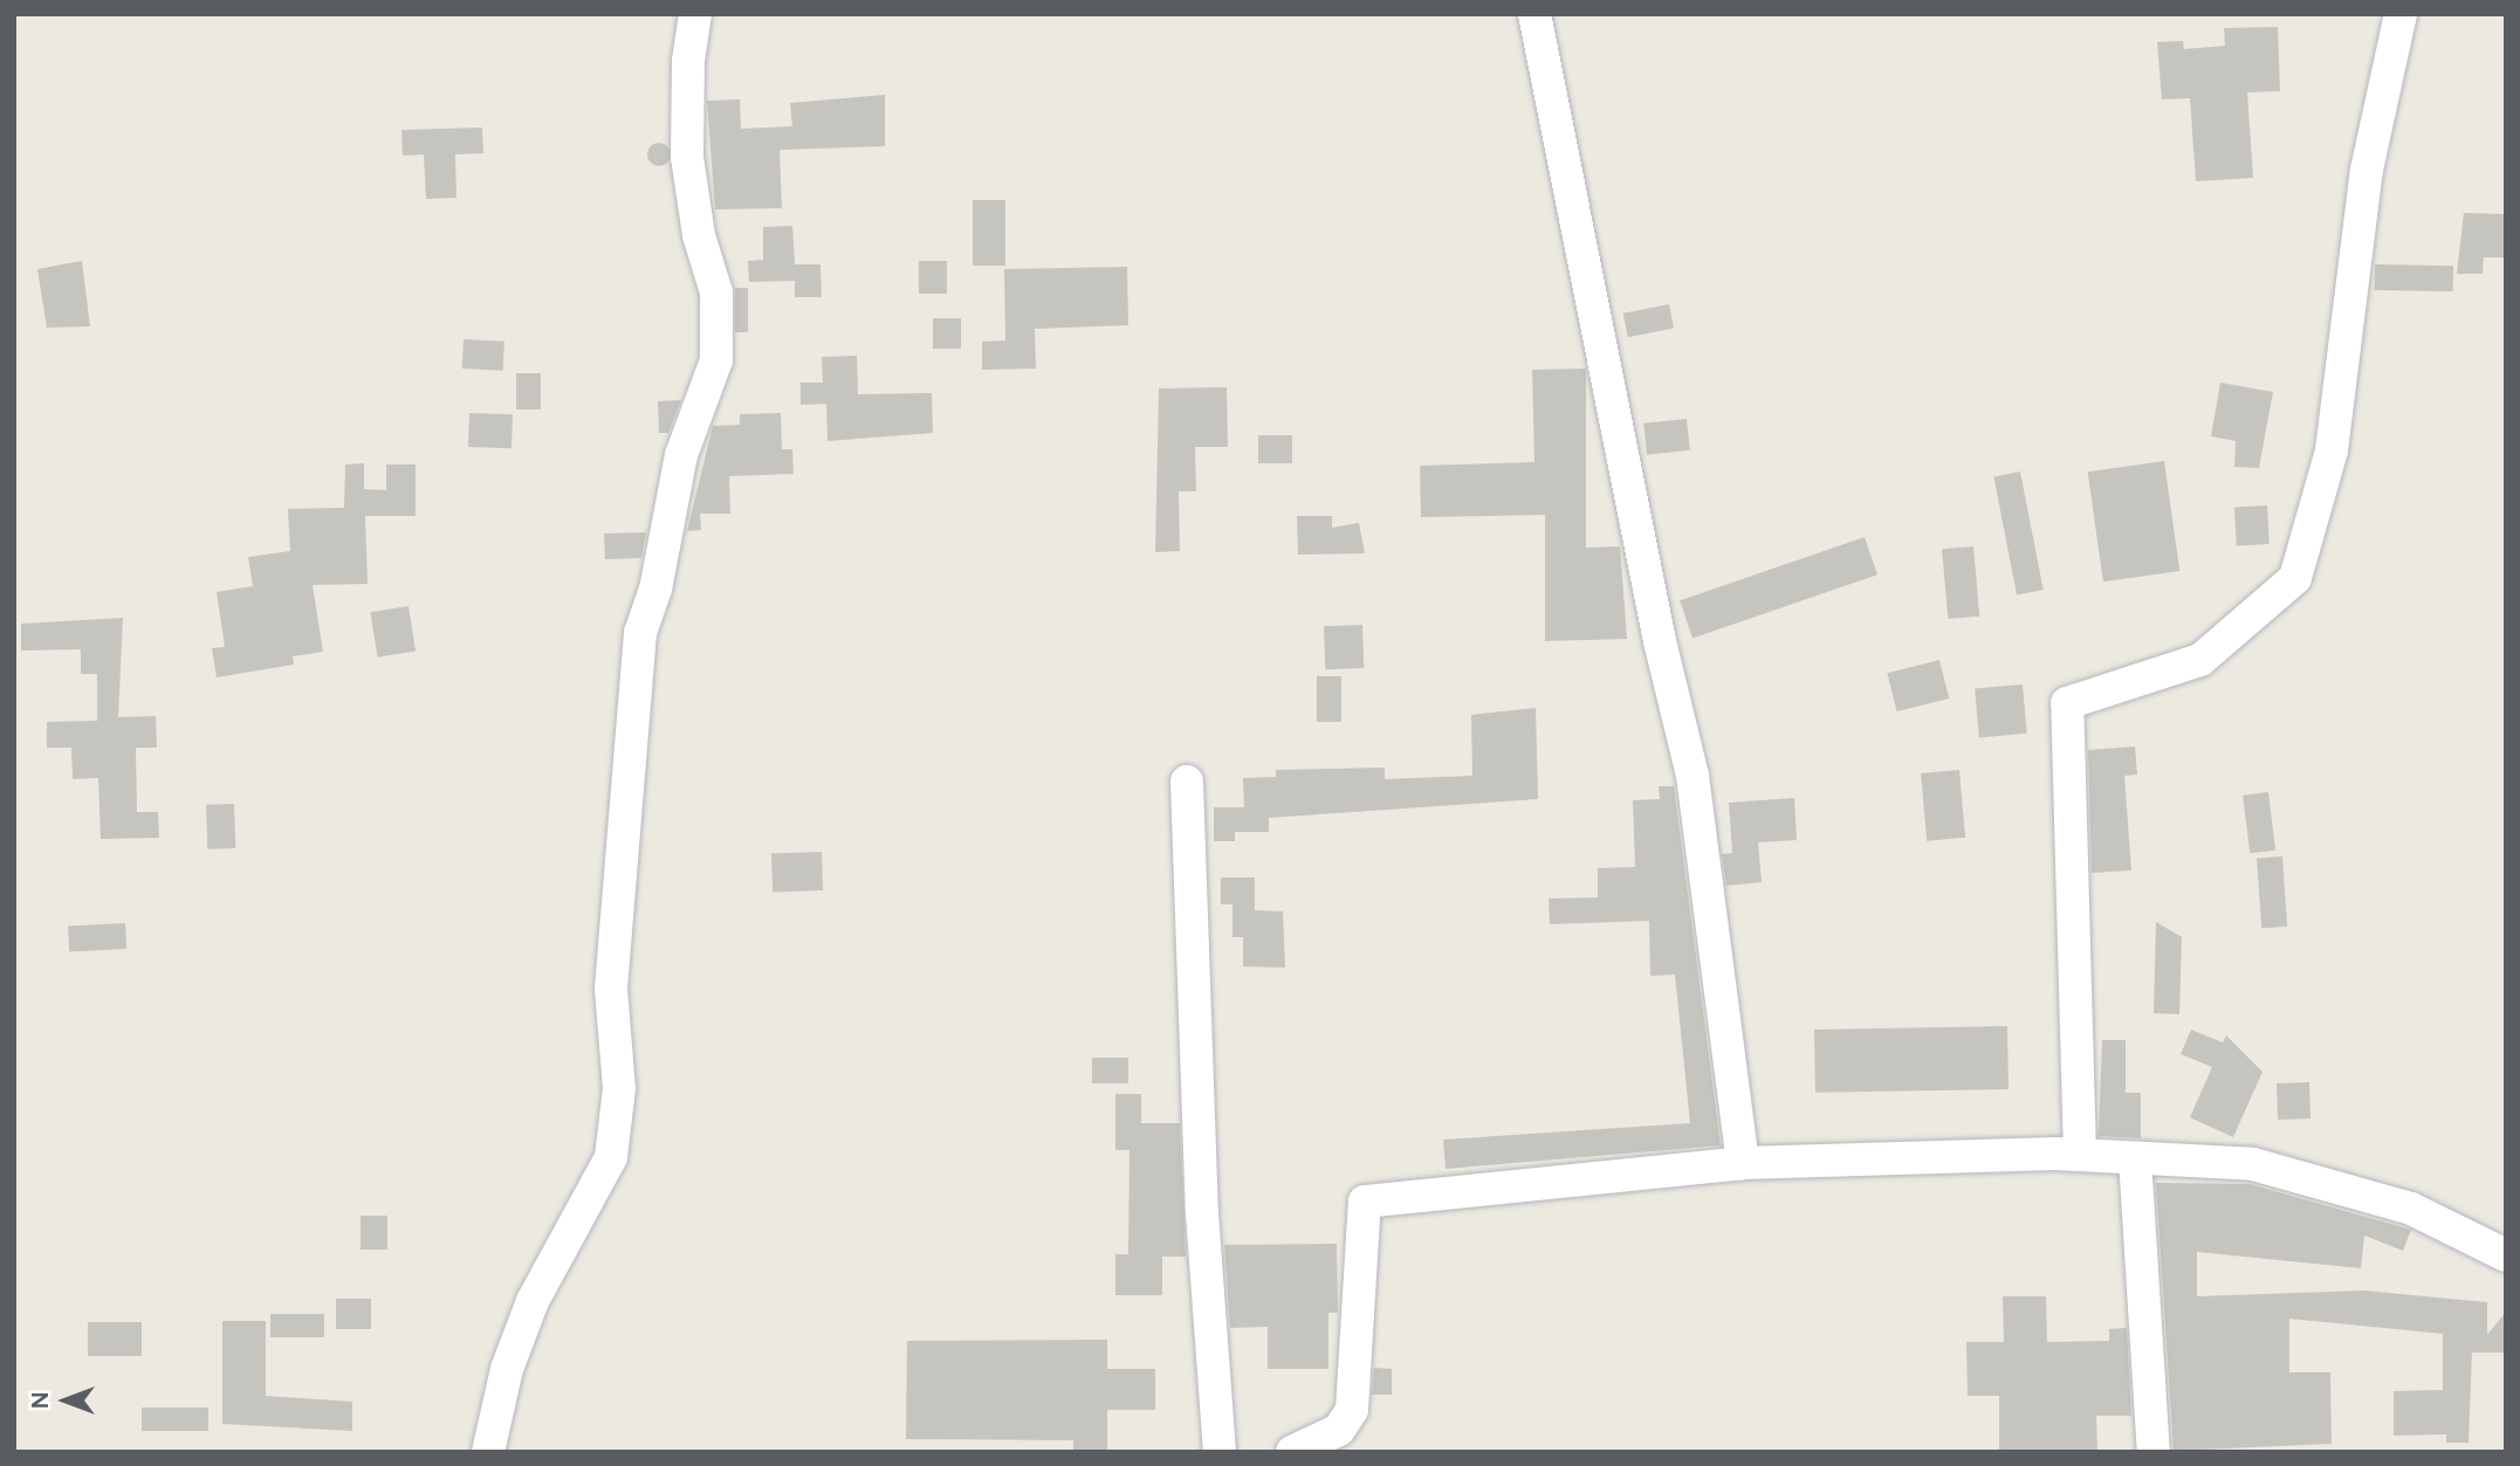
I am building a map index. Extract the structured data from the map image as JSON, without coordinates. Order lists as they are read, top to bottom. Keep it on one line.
{"north":"left"}
